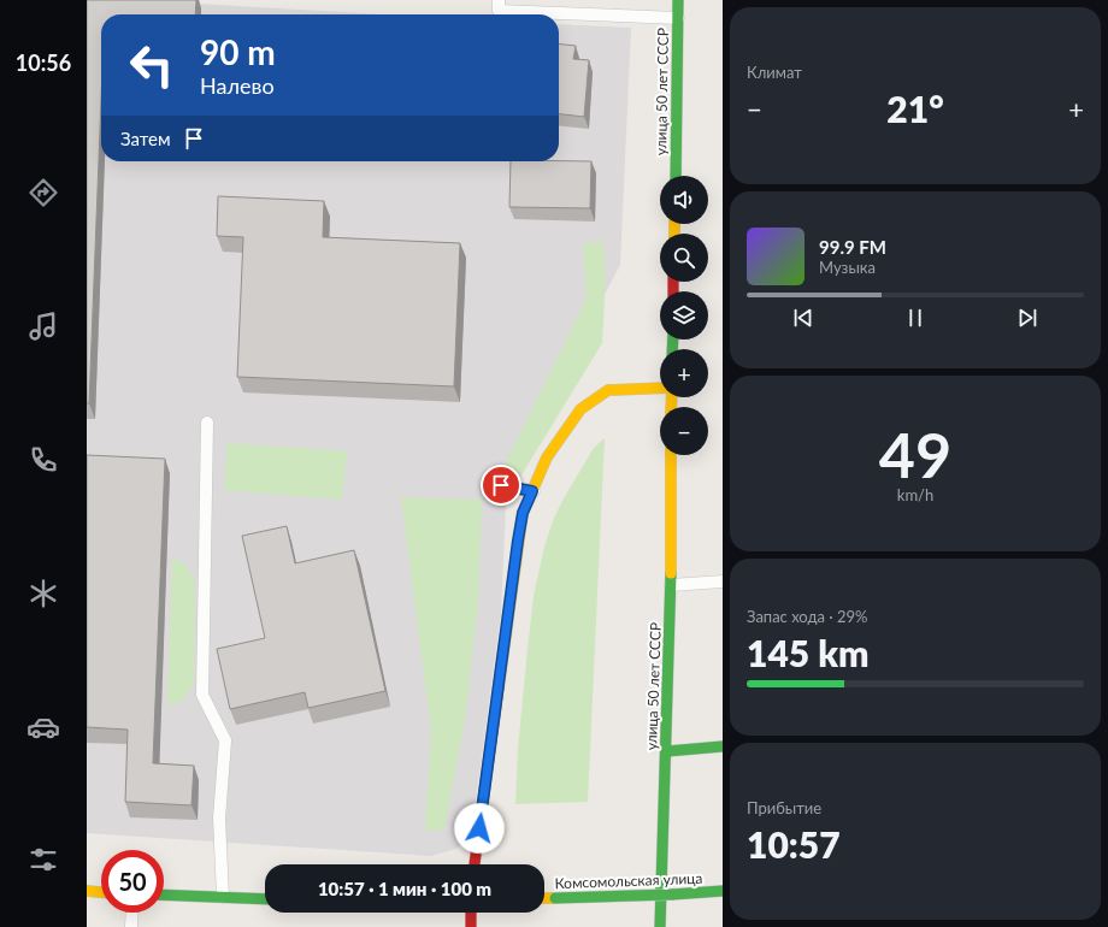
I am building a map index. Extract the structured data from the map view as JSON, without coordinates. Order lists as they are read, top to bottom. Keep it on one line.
{"streets":{"main road":["улица 50 лет СССР","Комсомольская улица"]},"page":{"tabs":"10:56","tile":["Климат",["49","km/h"],["Запас хода · 29%","145 km"],["Прибытие","10:57"]],"turn":["90 m","Налево"],"heat":["−","21°","+"],"then":"Затем","map_buttons":["+","−"],"song":["99.9 FM","Музыка"],"limit":"50","trip":"10:57 · 1 мин · 100 m"}}
